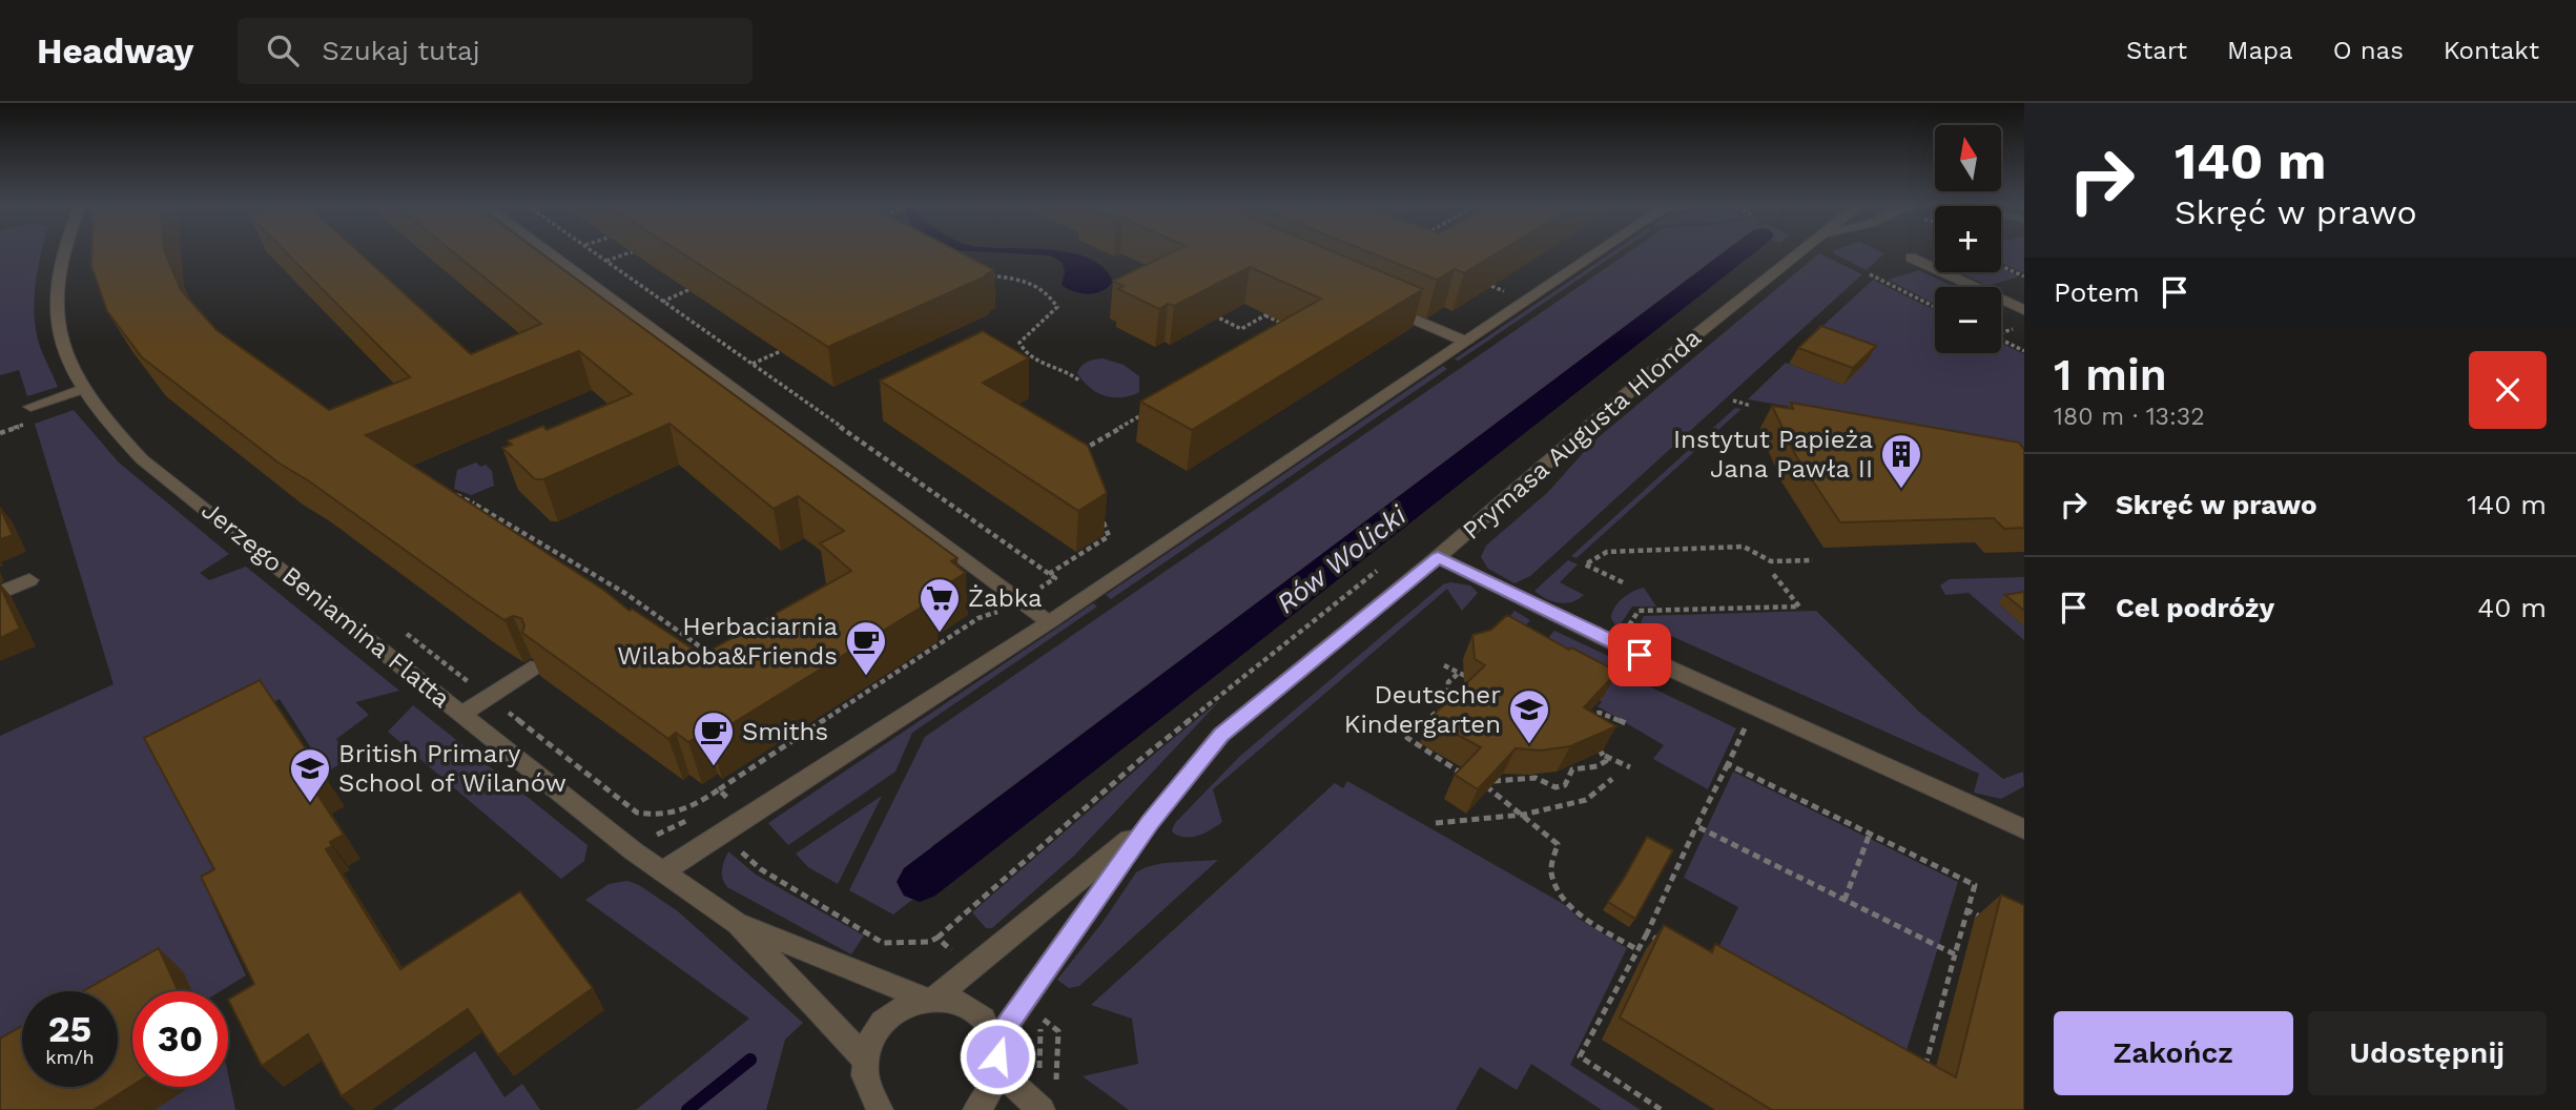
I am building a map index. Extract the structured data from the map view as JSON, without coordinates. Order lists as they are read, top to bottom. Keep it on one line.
{"streets":{"street":["Prymasa Augusta Hlonda","Jerzego Beniamina Flatta"]},"crossings":[["Prymasa Augusta Hlonda","Jerzego Beniamina Flatta"]],"water":["Rów Wolicki"],"places":{"building":["Instytut Papieża Jana Pawła II"],"supermarket":["Żabka"],"cafe":["Herbaciarnia Wilaboba&Friends","Smiths"],"school or university":["Deutscher Kindergarten","British Primary School of Wilanów"]},"north":"top","page":{"header":"Headway","search":"Szukaj tutaj","nav":["Start","Mapa","O nas","Kontakt"],"turn":["140 m","Skręć w prawo"],"map_buttons":["+","−"],"then":"Potem","heading":["1 min","180 m · 13:32"],"list":[{"name":"Skręć w prawo","value":"140 m"},{"name":"Cel podróży","value":"40 m"}],"speed":"25 km/h","limit":"30","buttons":["Zakończ","Udostępnij"]}}
